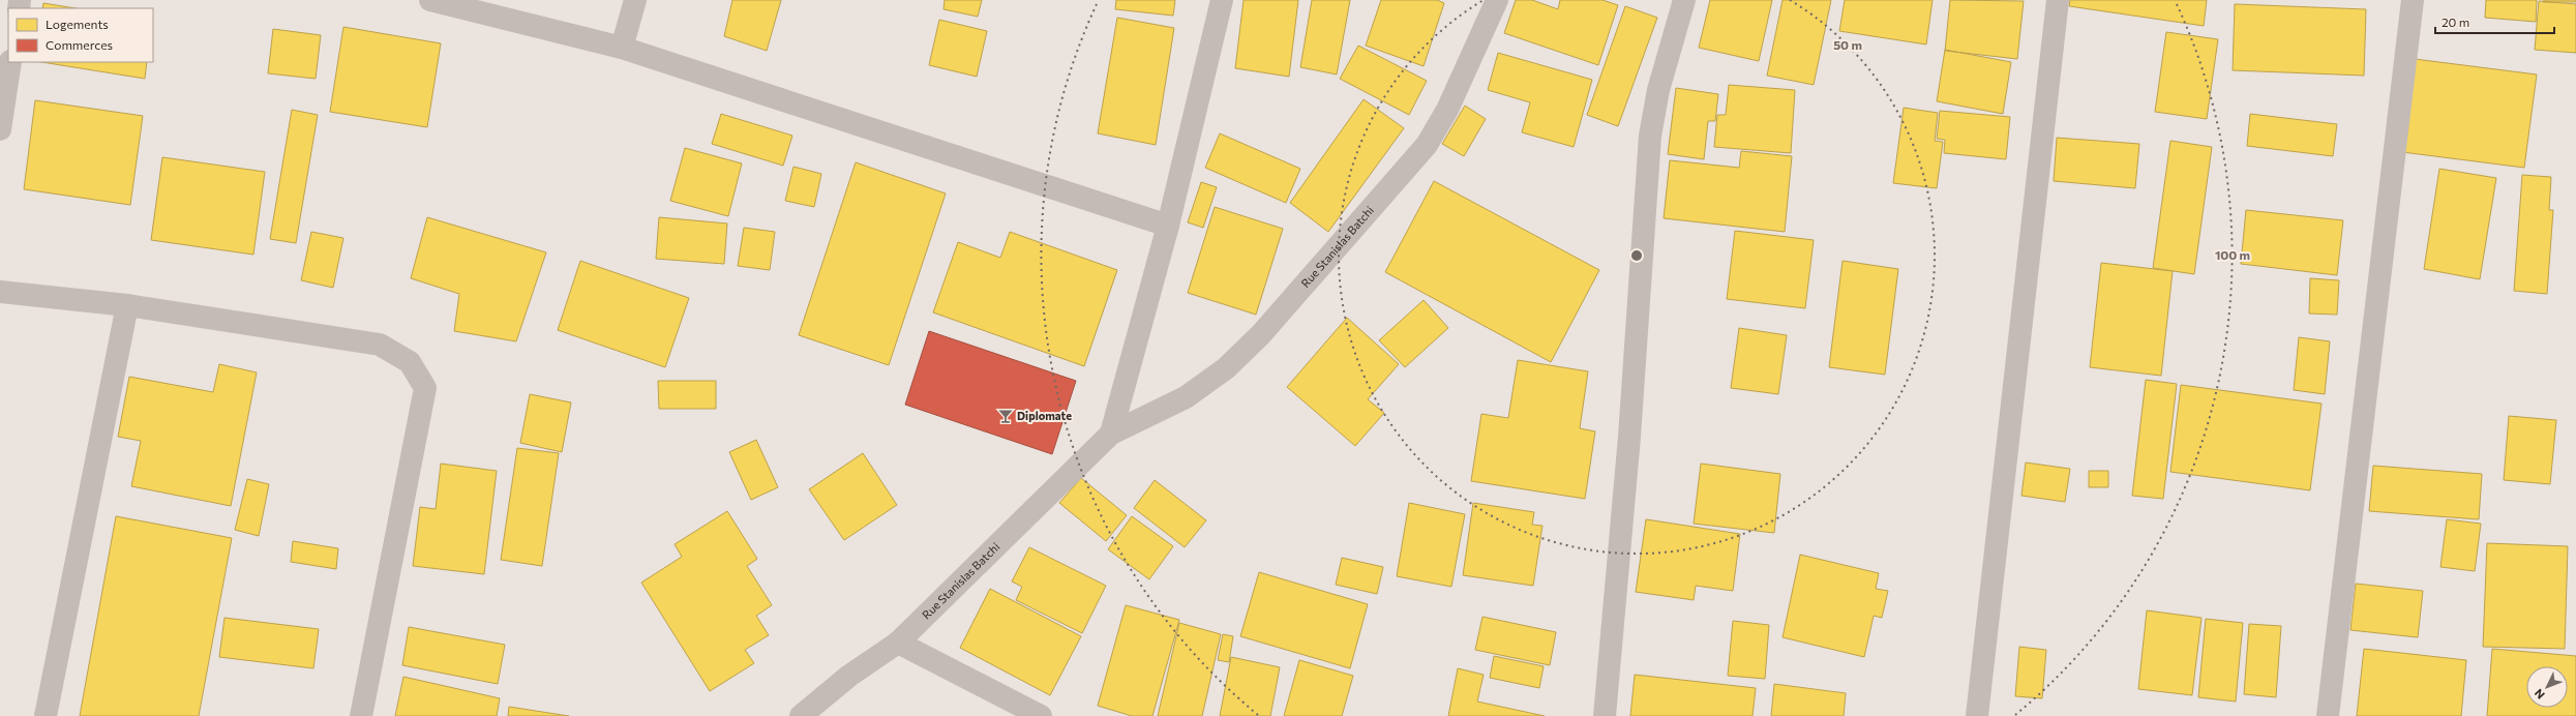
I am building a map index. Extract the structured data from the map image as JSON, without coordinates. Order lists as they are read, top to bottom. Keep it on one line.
{"streets":{"street":["Rue Stanislas Batchi"]},"places":{"bar":["Diplomate"]},"legend":["Logements","Commerces"],"scale_bar":"20 m","north":"bottom left","rings":["50 m","100 m"]}
